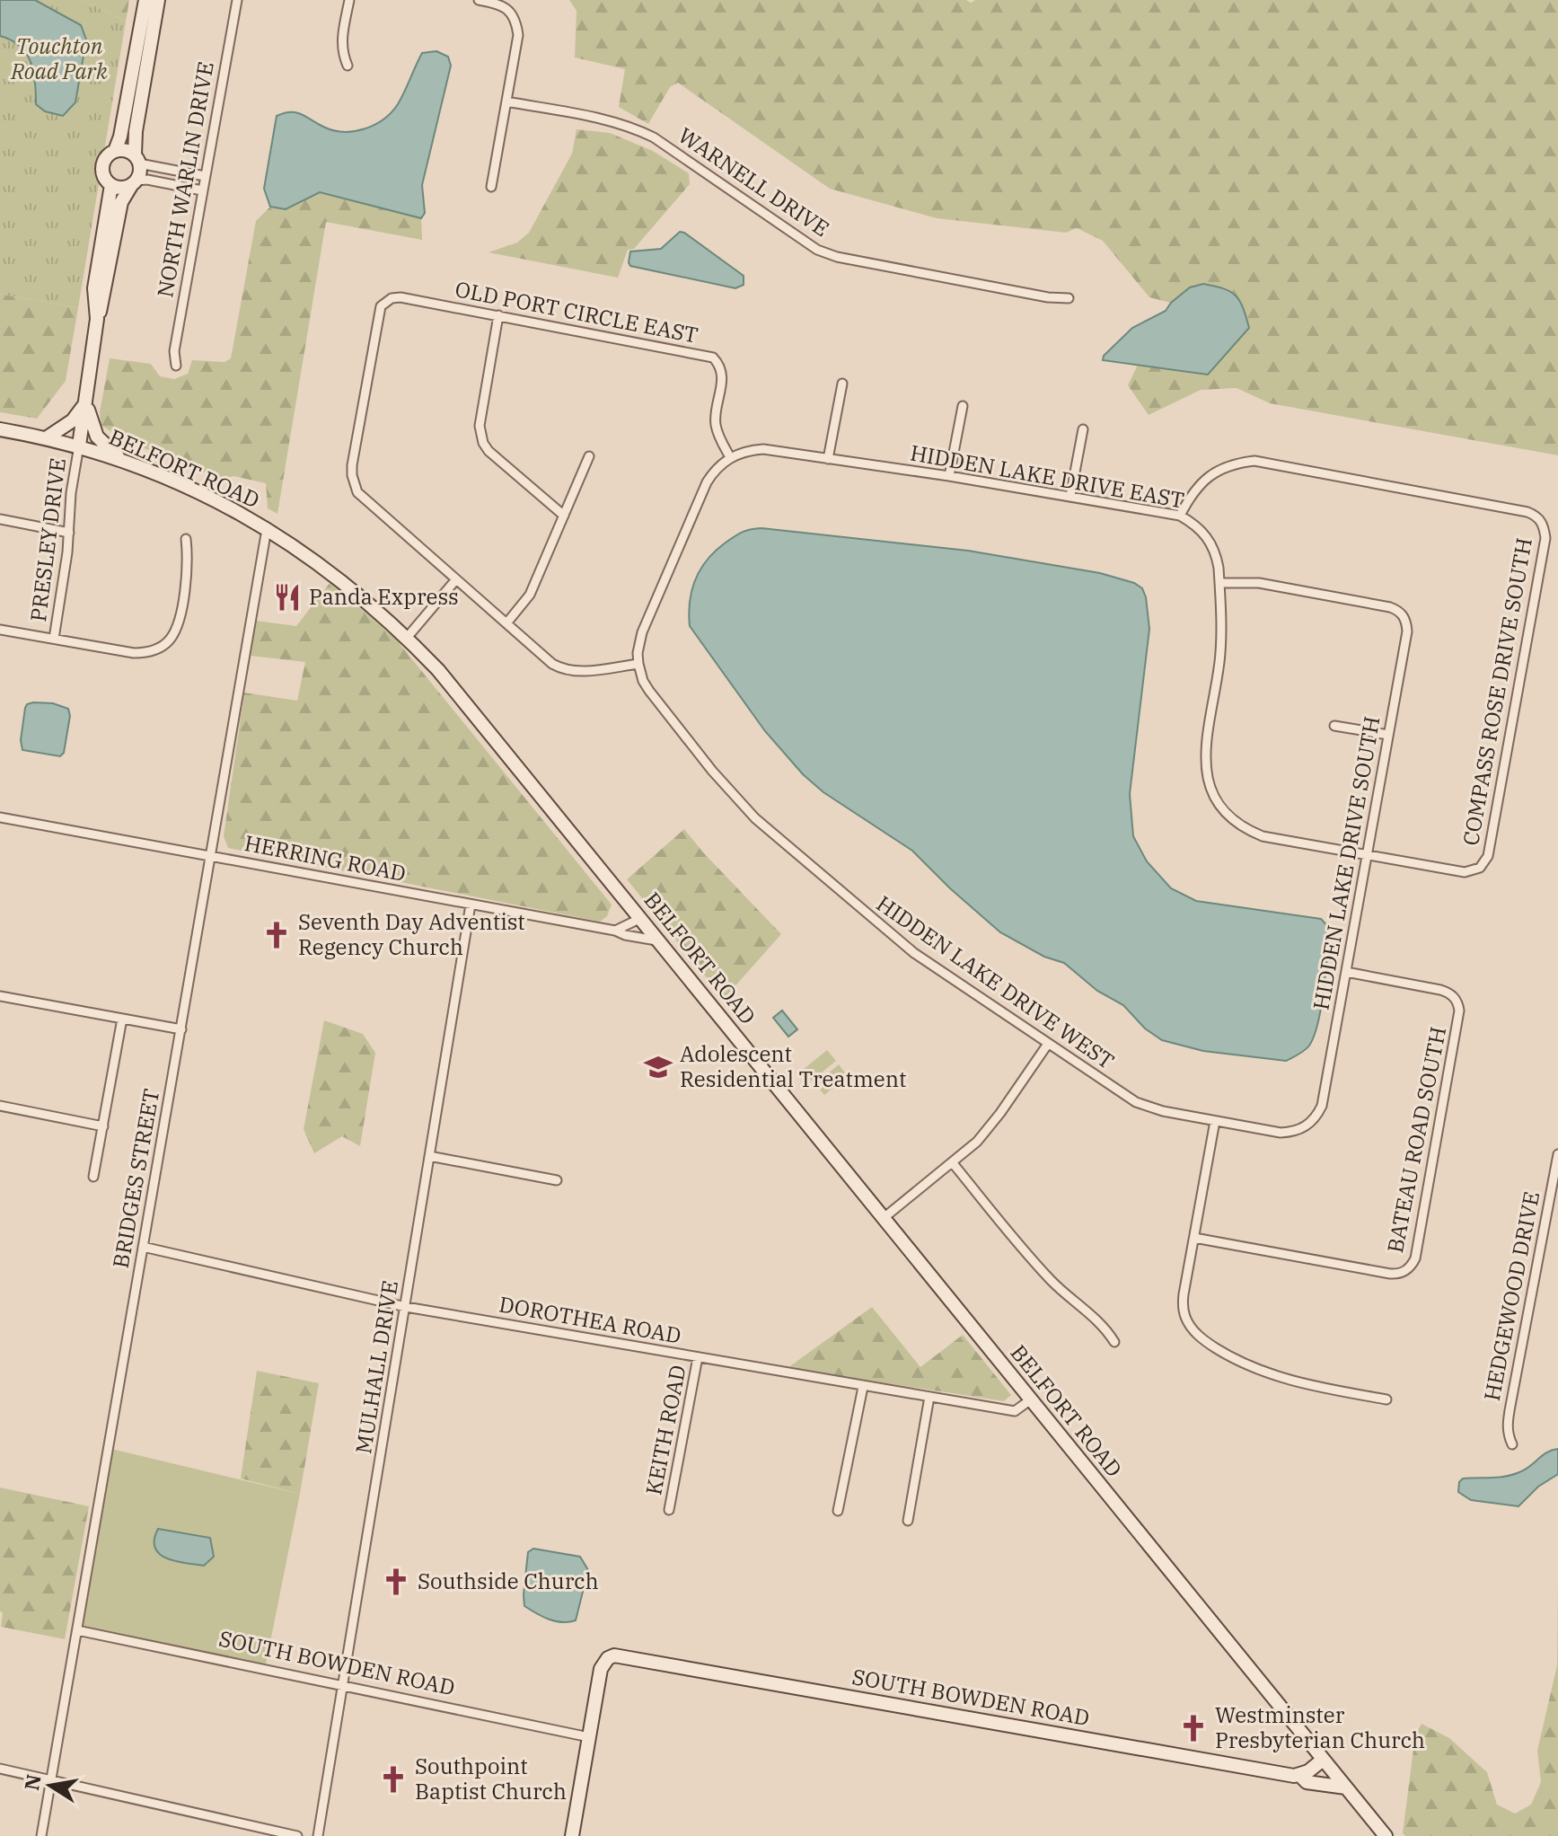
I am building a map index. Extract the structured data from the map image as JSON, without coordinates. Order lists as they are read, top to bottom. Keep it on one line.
{"streets":{"street":["NORTH WARLIN DRIVE","WARNELL DRIVE","OLD PORT CIRCLE EAST","BELFORT ROAD","HIDDEN LAKE DRIVE EAST","PRESLEY DRIVE","COMPASS ROSE DRIVE SOUTH","HERRING ROAD","HIDDEN LAKE DRIVE SOUTH","HIDDEN LAKE DRIVE WEST","BATEAU ROAD SOUTH","BRIDGES STREET","HEDGEWOOD DRIVE","DOROTHEA ROAD","MULHALL DRIVE","KEITH ROAD","SOUTH BOWDEN ROAD"]},"crossings":[["OLD PORT CIRCLE EAST","HIDDEN LAKE DRIVE EAST"],["BELFORT ROAD","PRESLEY DRIVE"],["BELFORT ROAD","HERRING ROAD"],["BELFORT ROAD","BRIDGES STREET"],["BELFORT ROAD","DOROTHEA ROAD"],["BELFORT ROAD","SOUTH BOWDEN ROAD"],["HIDDEN LAKE DRIVE EAST","COMPASS ROSE DRIVE SOUTH"],["HIDDEN LAKE DRIVE EAST","HIDDEN LAKE DRIVE SOUTH"],["HERRING ROAD","BRIDGES STREET"],["HERRING ROAD","MULHALL DRIVE"],["HIDDEN LAKE DRIVE SOUTH","HIDDEN LAKE DRIVE WEST"],["HIDDEN LAKE DRIVE SOUTH","BATEAU ROAD SOUTH"],["BRIDGES STREET","DOROTHEA ROAD"],["BRIDGES STREET","SOUTH BOWDEN ROAD"],["DOROTHEA ROAD","MULHALL DRIVE"],["DOROTHEA ROAD","KEITH ROAD"],["MULHALL DRIVE","SOUTH BOWDEN ROAD"]],"parks":["Touchton Road Park"],"places":{"restaurant":["Panda Express"],"church":["Seventh Day Adventist Regency Church","Southside Church","Westminster Presbyterian Church","Southpoint Baptist Church"],"school or university":["Adolescent Residential Treatment"]},"north":"left"}
